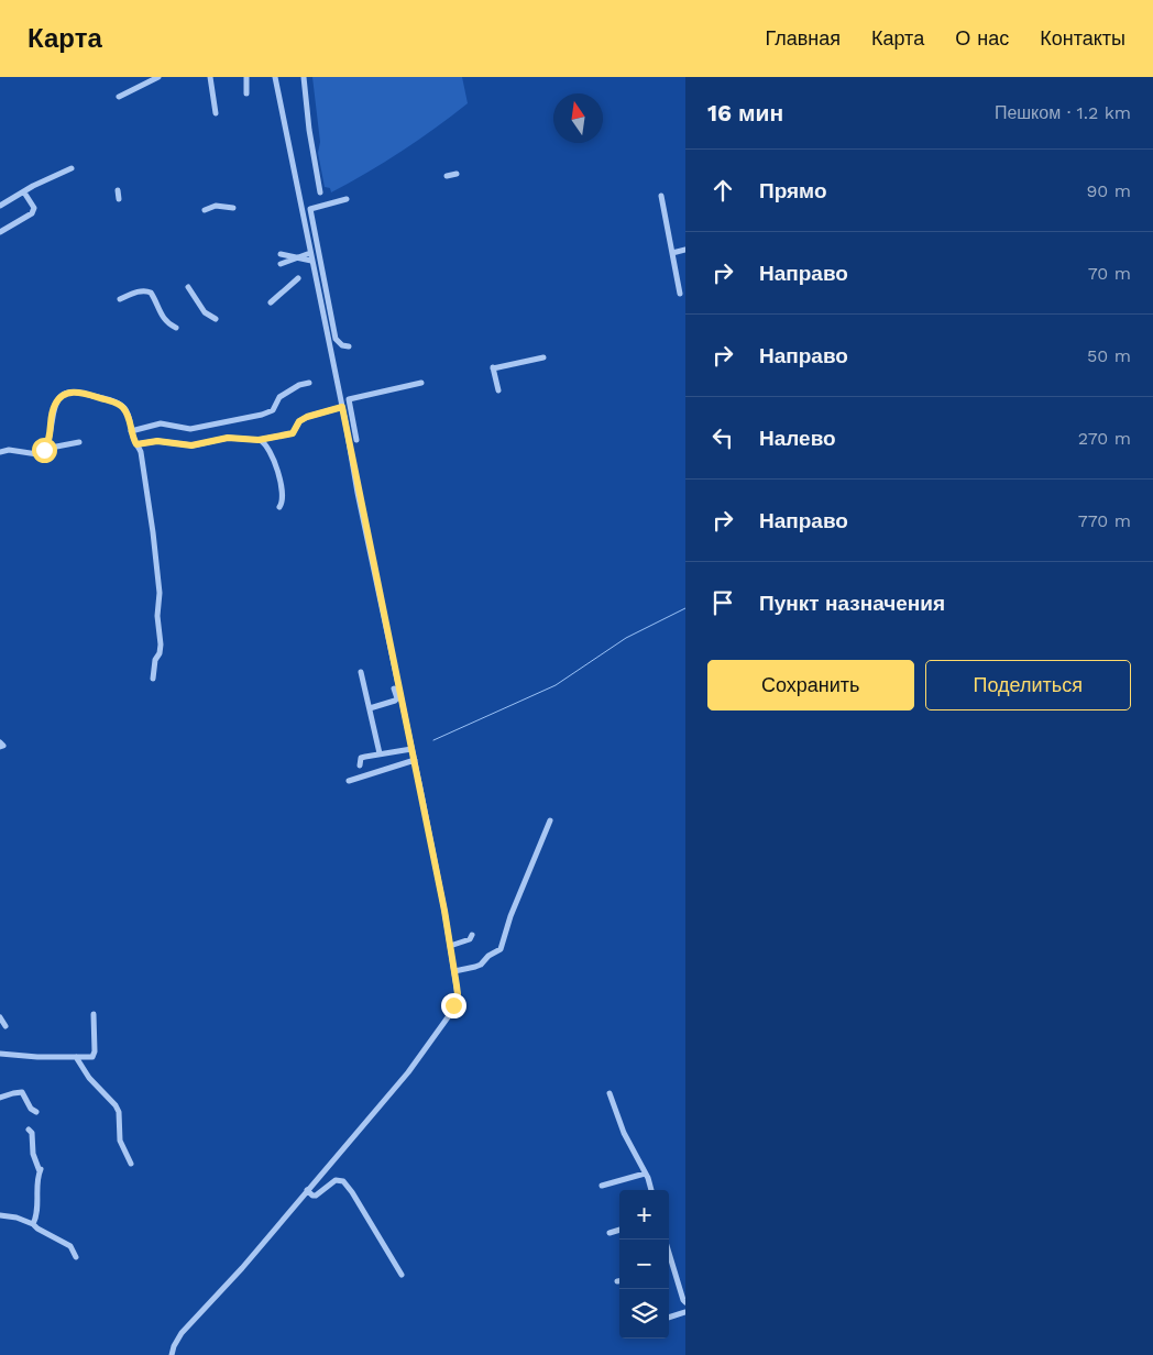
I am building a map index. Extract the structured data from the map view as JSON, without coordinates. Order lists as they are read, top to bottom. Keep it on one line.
{"north":"top","page":{"header":"Карта","nav":["Главная","Карта","О нас","Контакты"],"heading":["16 мин","Пешком · 1.2 km"],"list":[["Прямо","90 m"],["Направо","70 m"],["Направо","50 m"],["Налево","270 m"],["Направо","770 m"],"Пункт назначения"],"buttons":["Сохранить","Поделиться"],"map_buttons":["+","−"]}}
